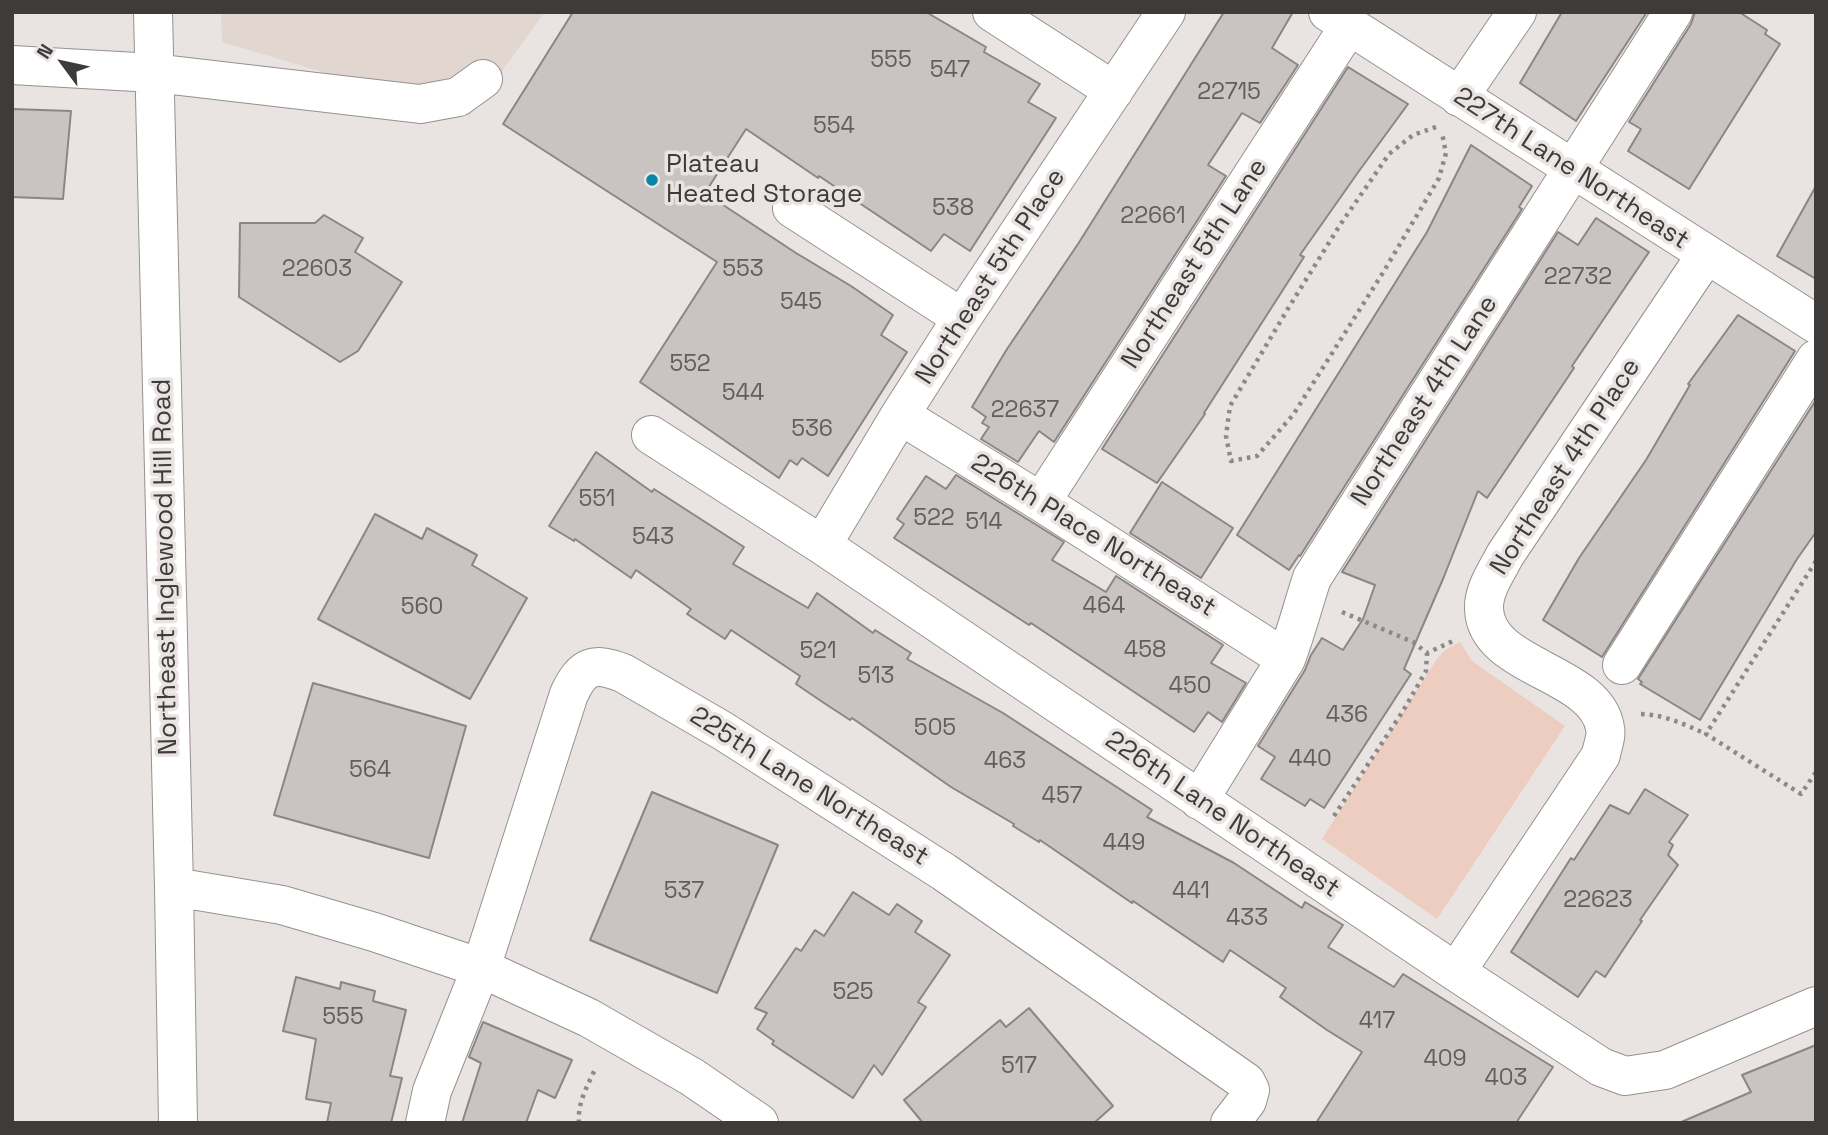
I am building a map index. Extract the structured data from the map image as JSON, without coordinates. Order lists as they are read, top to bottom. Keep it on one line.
{"streets":{"street":["227th Lane Northeast","Northeast 5th Lane","Northeast 5th Place","Northeast 4th Lane","Northeast 4th Place","226th Place Northeast","Northeast Inglewood Hill Road","225th Lane Northeast","226th Lane Northeast"]},"crossings":[["227th Lane Northeast","Northeast 5th Lane"],["227th Lane Northeast","Northeast 4th Lane"],["227th Lane Northeast","Northeast 4th Place"],["Northeast 5th Lane","226th Place Northeast"],["Northeast 5th Place","226th Place Northeast"],["Northeast 5th Place","226th Lane Northeast"],["Northeast 4th Lane","226th Place Northeast"],["Northeast 4th Lane","226th Lane Northeast"],["Northeast 4th Place","226th Lane Northeast"]],"places":["Plateau Heated Storage"],"house_numbers":["555","547","22715","554","538","22661","22603","553","22732","545","552","544","22637","536","551","522","514","543","464","560","458","521","513","450","436","505","440","463","564","457","449","537","441","22623","433","525","555","417","409","517","403"],"north":"top left"}
